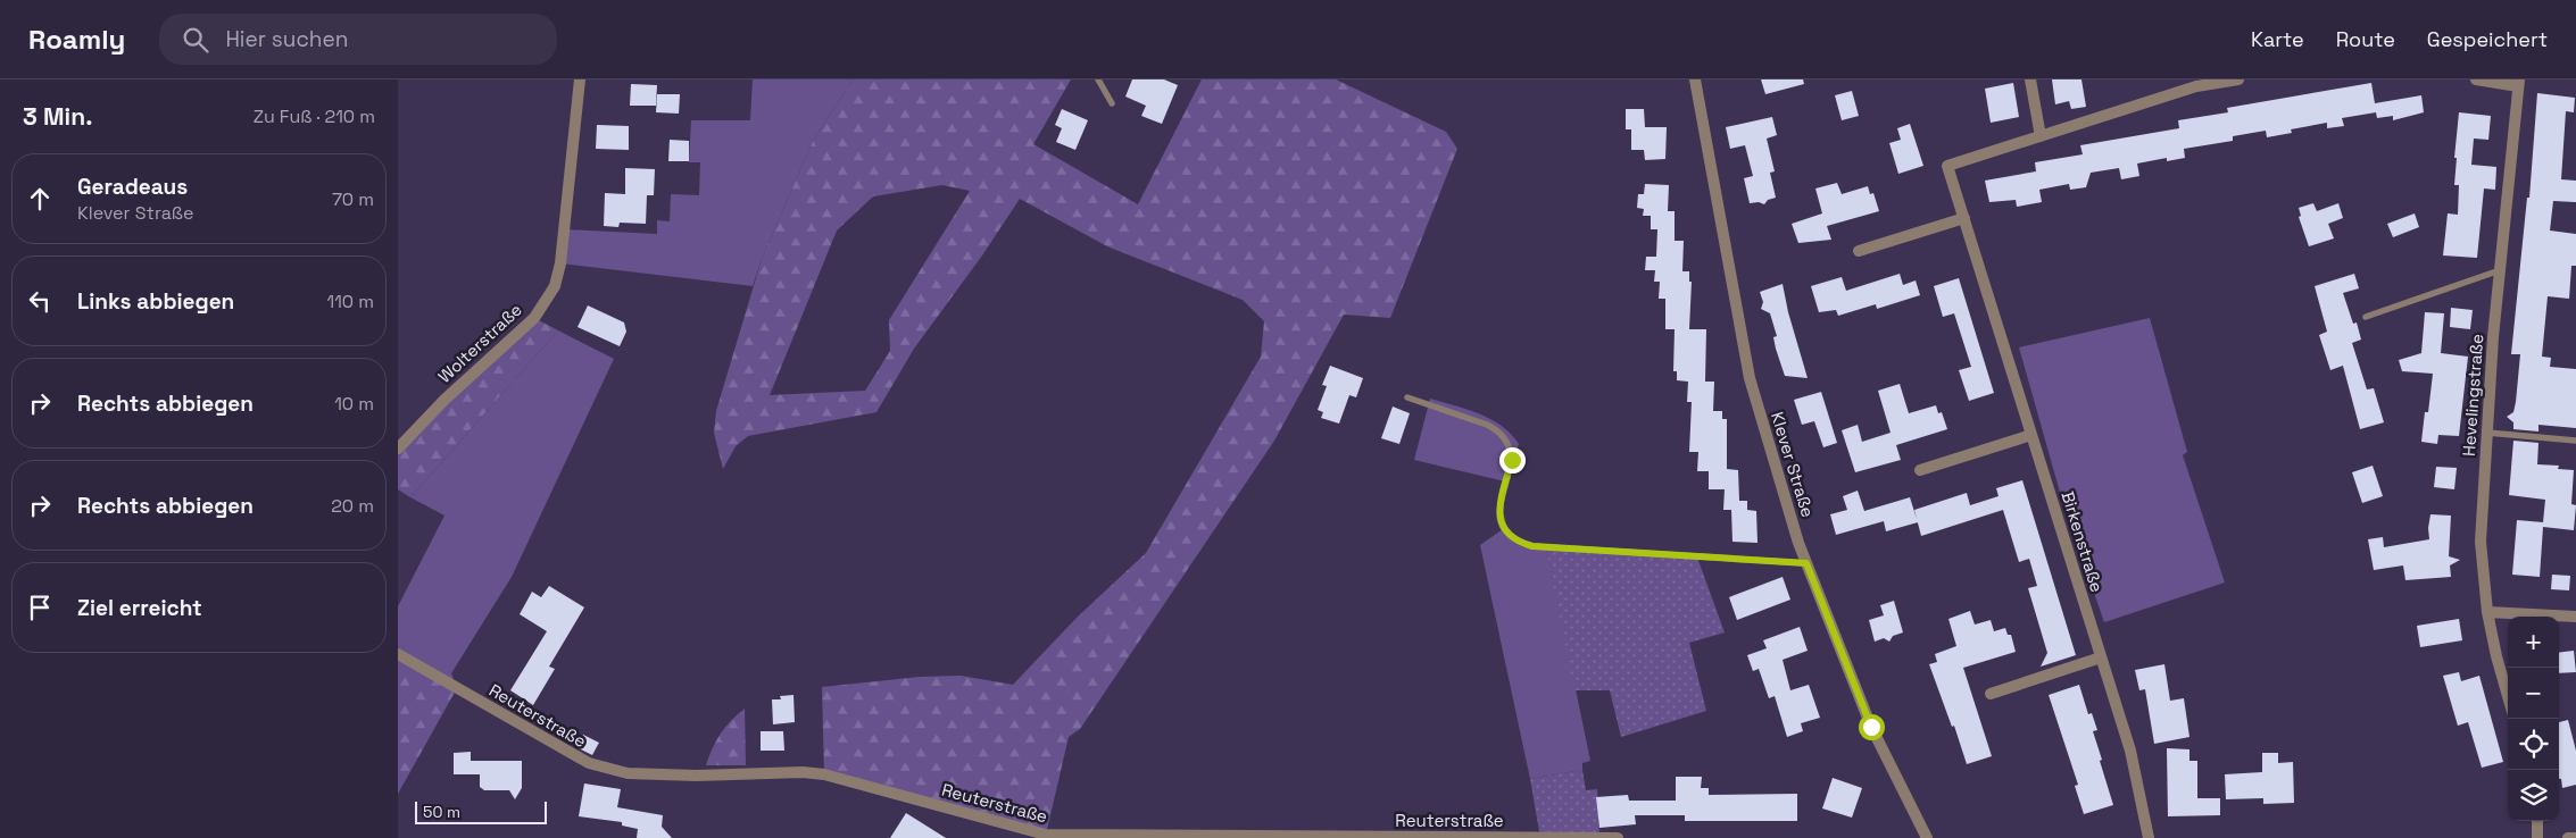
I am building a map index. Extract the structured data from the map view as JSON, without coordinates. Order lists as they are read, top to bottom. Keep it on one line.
{"streets":{"street":["Wolterstraße","Hevelingstraße","Klever Straße","Birkenstraße","Reuterstraße"]},"scale_bar":"50 m","page":{"header":"Roamly","search":"Hier suchen","nav":["Karte","Route","Gespeichert"],"heading":["3 Min.","Zu Fuß · 210 m"],"list":[["Geradeaus","Klever Straße","70 m"],["Links abbiegen","110 m"],["Rechts abbiegen","10 m"],["Rechts abbiegen","20 m"],"Ziel erreicht"],"map_buttons":["+","−"],"scale":"50 m"}}
